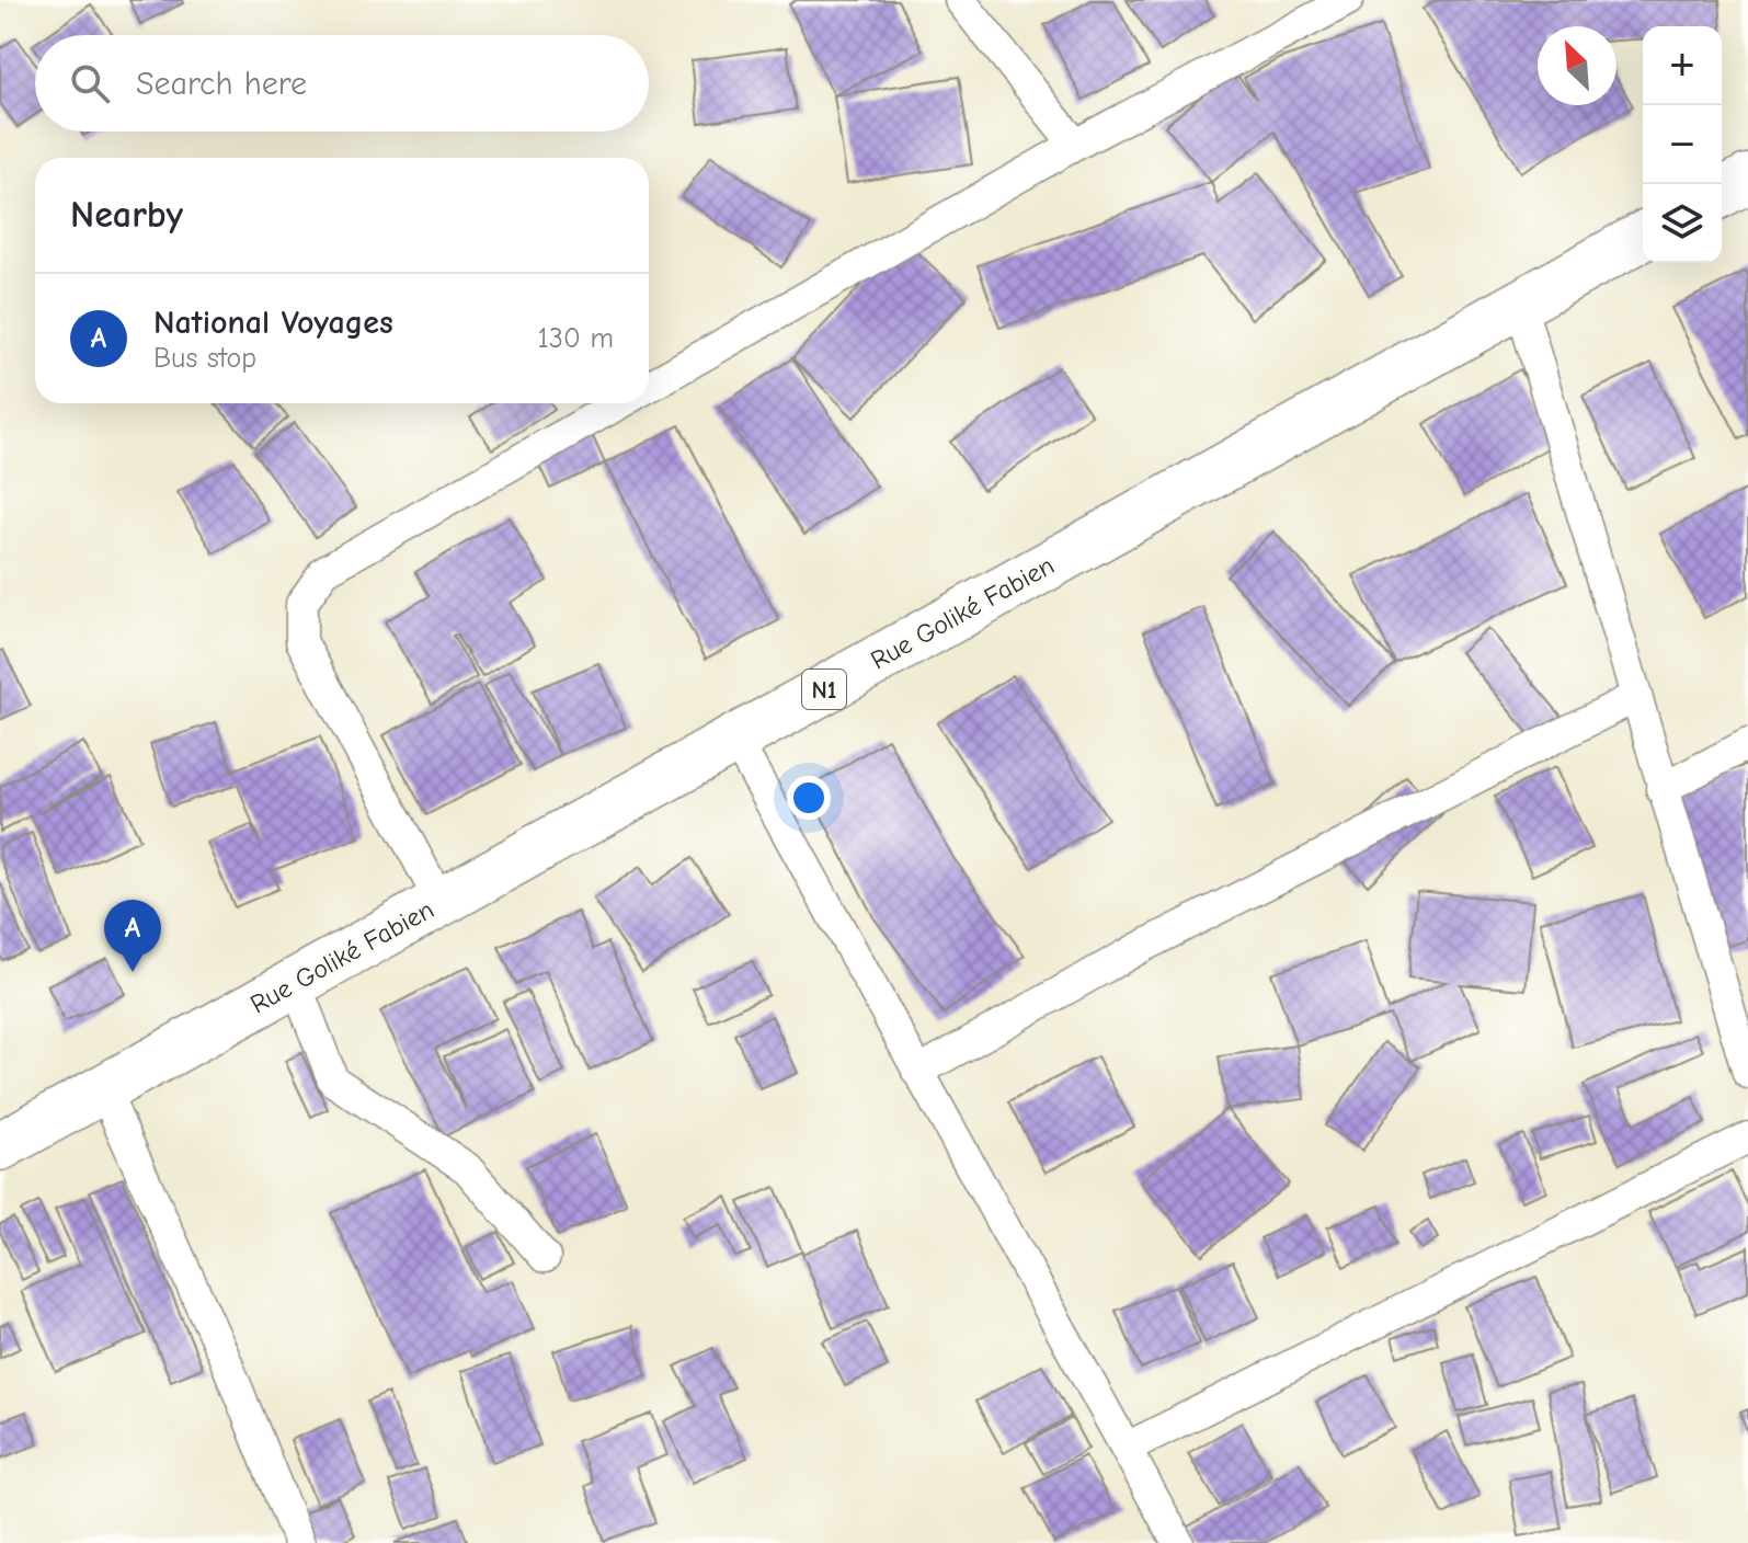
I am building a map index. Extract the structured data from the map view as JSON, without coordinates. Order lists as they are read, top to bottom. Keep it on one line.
{"streets":{"highway":["Rue Goliké Fabien","N1"]},"north":"top left","page":{"map_buttons":["+","−"],"search":"Search here","heading":"Nearby","list":[{"mark":"A","name":"National Voyages","note":"Bus stop","value":"130 m"}],"pins":"A"}}
